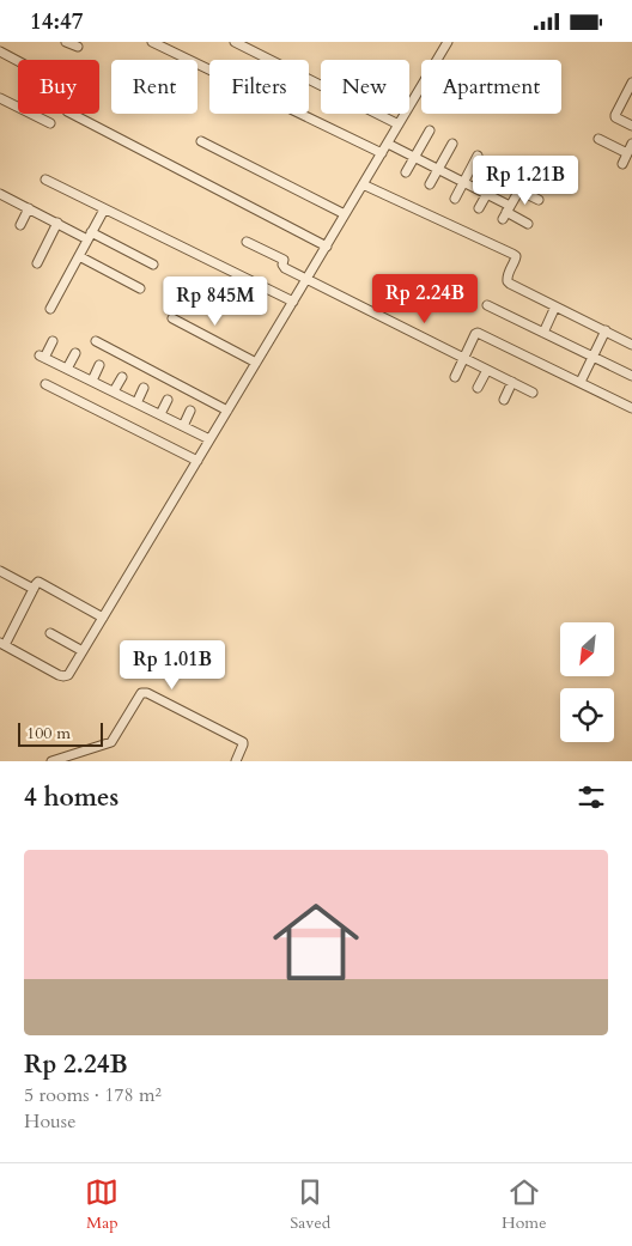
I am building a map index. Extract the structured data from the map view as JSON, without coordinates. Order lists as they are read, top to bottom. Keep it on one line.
{"scale_bar":"100 m","north":"bottom left","page":{"status":"14:47","chip":["Buy","Rent","Filters","New","Apartment"],"price":["Rp 1.21B","Rp 2.24B","Rp 845M","Rp 1.01B"],"scale":"100 m","heading":"4 homes","list":[{"name":"Rp 2.24B","note":"5 rooms · 178 m² · House"}],"tabs":["Map","Saved","Home"]}}
